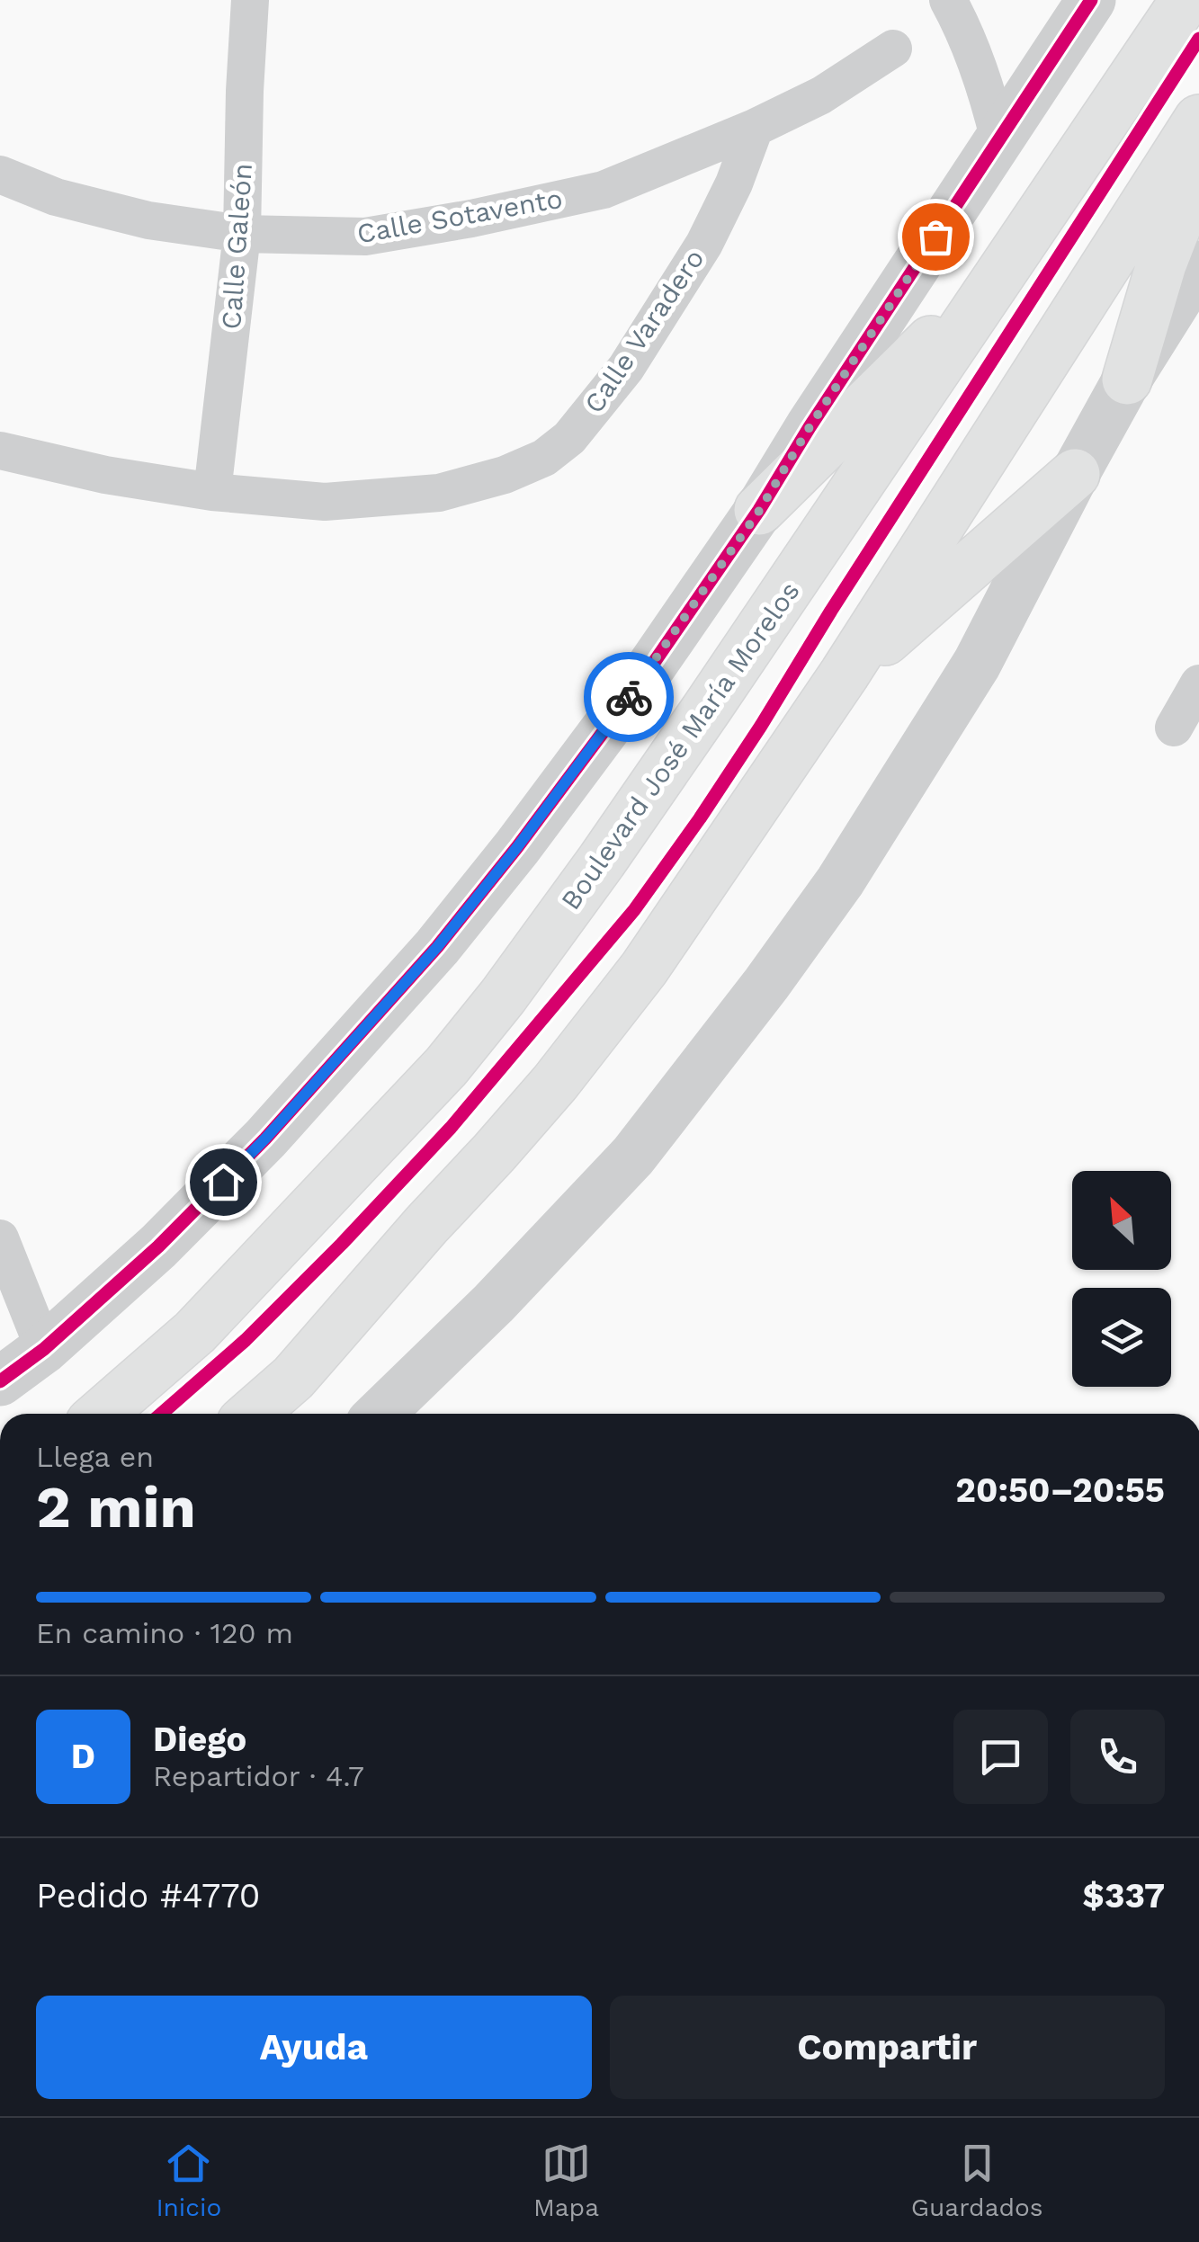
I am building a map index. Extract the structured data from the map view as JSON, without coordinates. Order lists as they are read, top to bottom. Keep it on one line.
{"streets":{"main road":["Boulevard José María Morelos"],"street":["Calle Sotavento","Calle Galeón","Calle Varadero"]},"crossings":[["Calle Sotavento","Calle Galeón"],["Calle Sotavento","Calle Varadero"],["Calle Galeón","Calle Varadero"]],"north":"top left","page":{"heading":["2 min","Llega en","20:50–20:55"],"panel":["Diego","Repartidor · 4.7","Pedido #4770","$337"],"bar":"En camino · 120 m","round":"D","buttons":["Ayuda","Compartir"],"tabs":["Inicio","Mapa","Guardados"]}}
